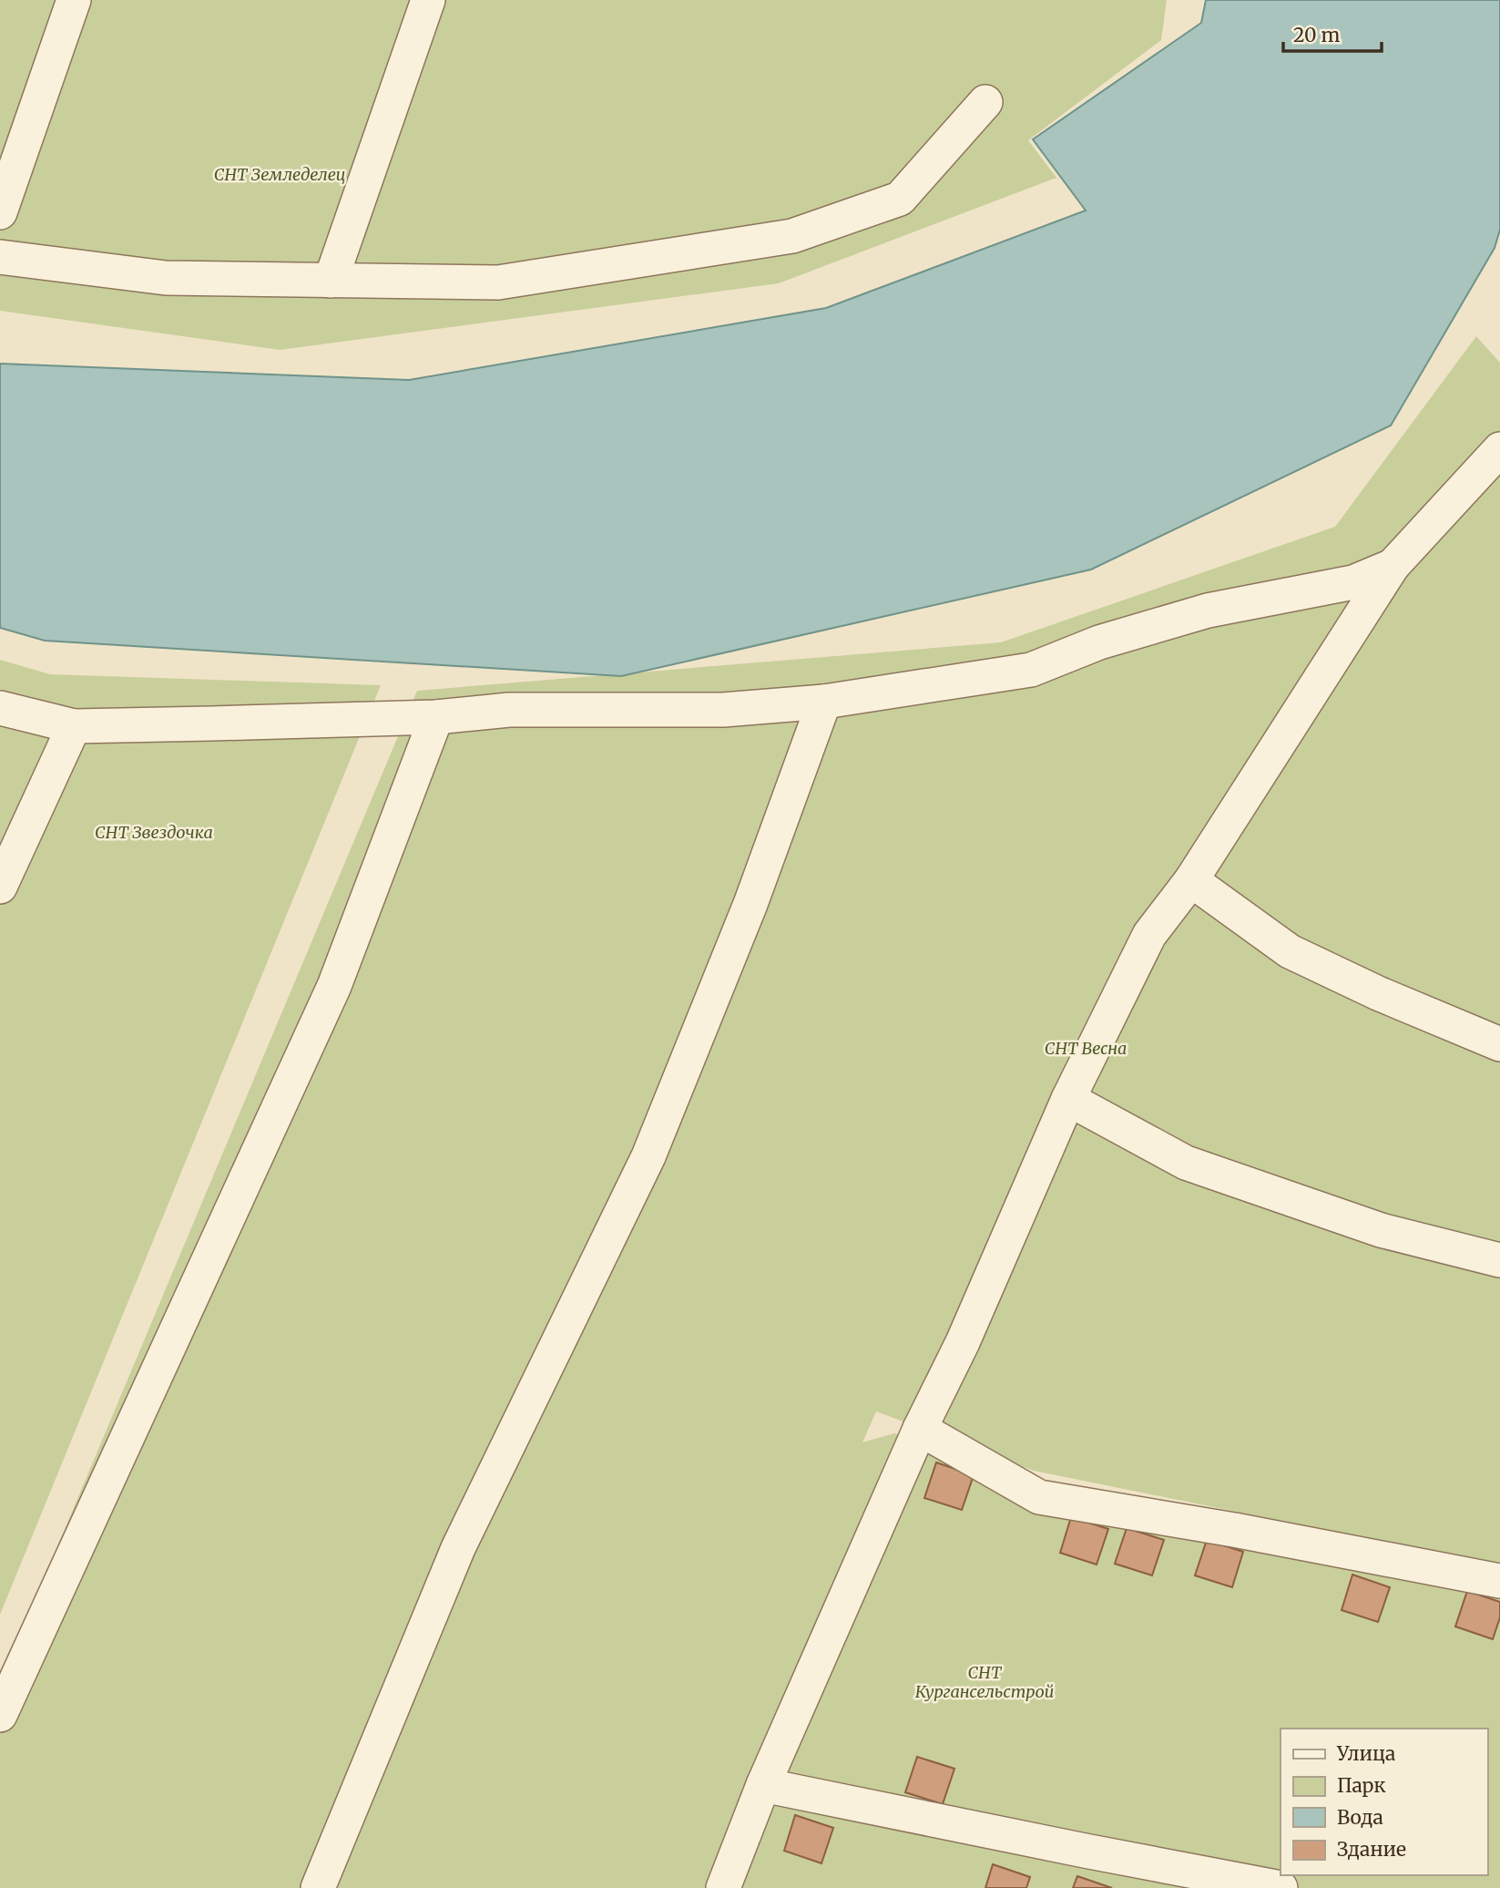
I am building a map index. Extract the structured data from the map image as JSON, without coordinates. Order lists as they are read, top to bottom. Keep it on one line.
{"parks":["СНТ Земледелец","СНТ Звездочка","СНТ Весна","СНТ Кургансельстрой"],"legend":["Улица","Парк","Вода","Здание"],"scale_bar":"20 m"}
